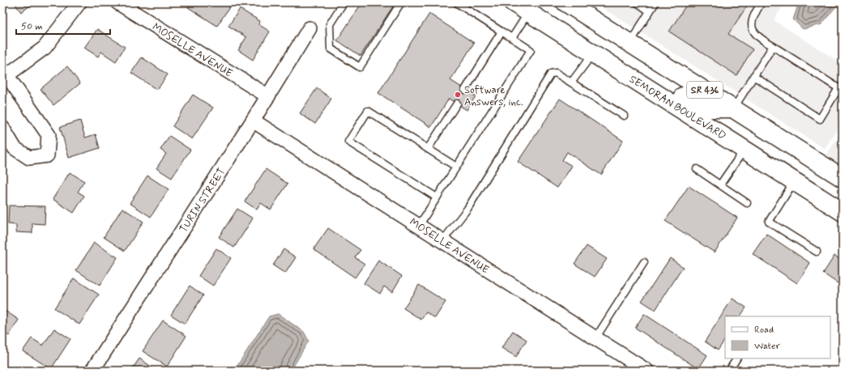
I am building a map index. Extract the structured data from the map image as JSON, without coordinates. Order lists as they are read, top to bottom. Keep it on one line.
{"streets":{"main road":["SR 436","SEMORAN BOULEVARD"],"street":["MOSELLE AVENUE","TURIN STREET"]},"crossings":[["MOSELLE AVENUE","TURIN STREET"]],"places":["Software Answers, inc."],"legend":["Road","Water"],"scale_bar":"50 m"}
